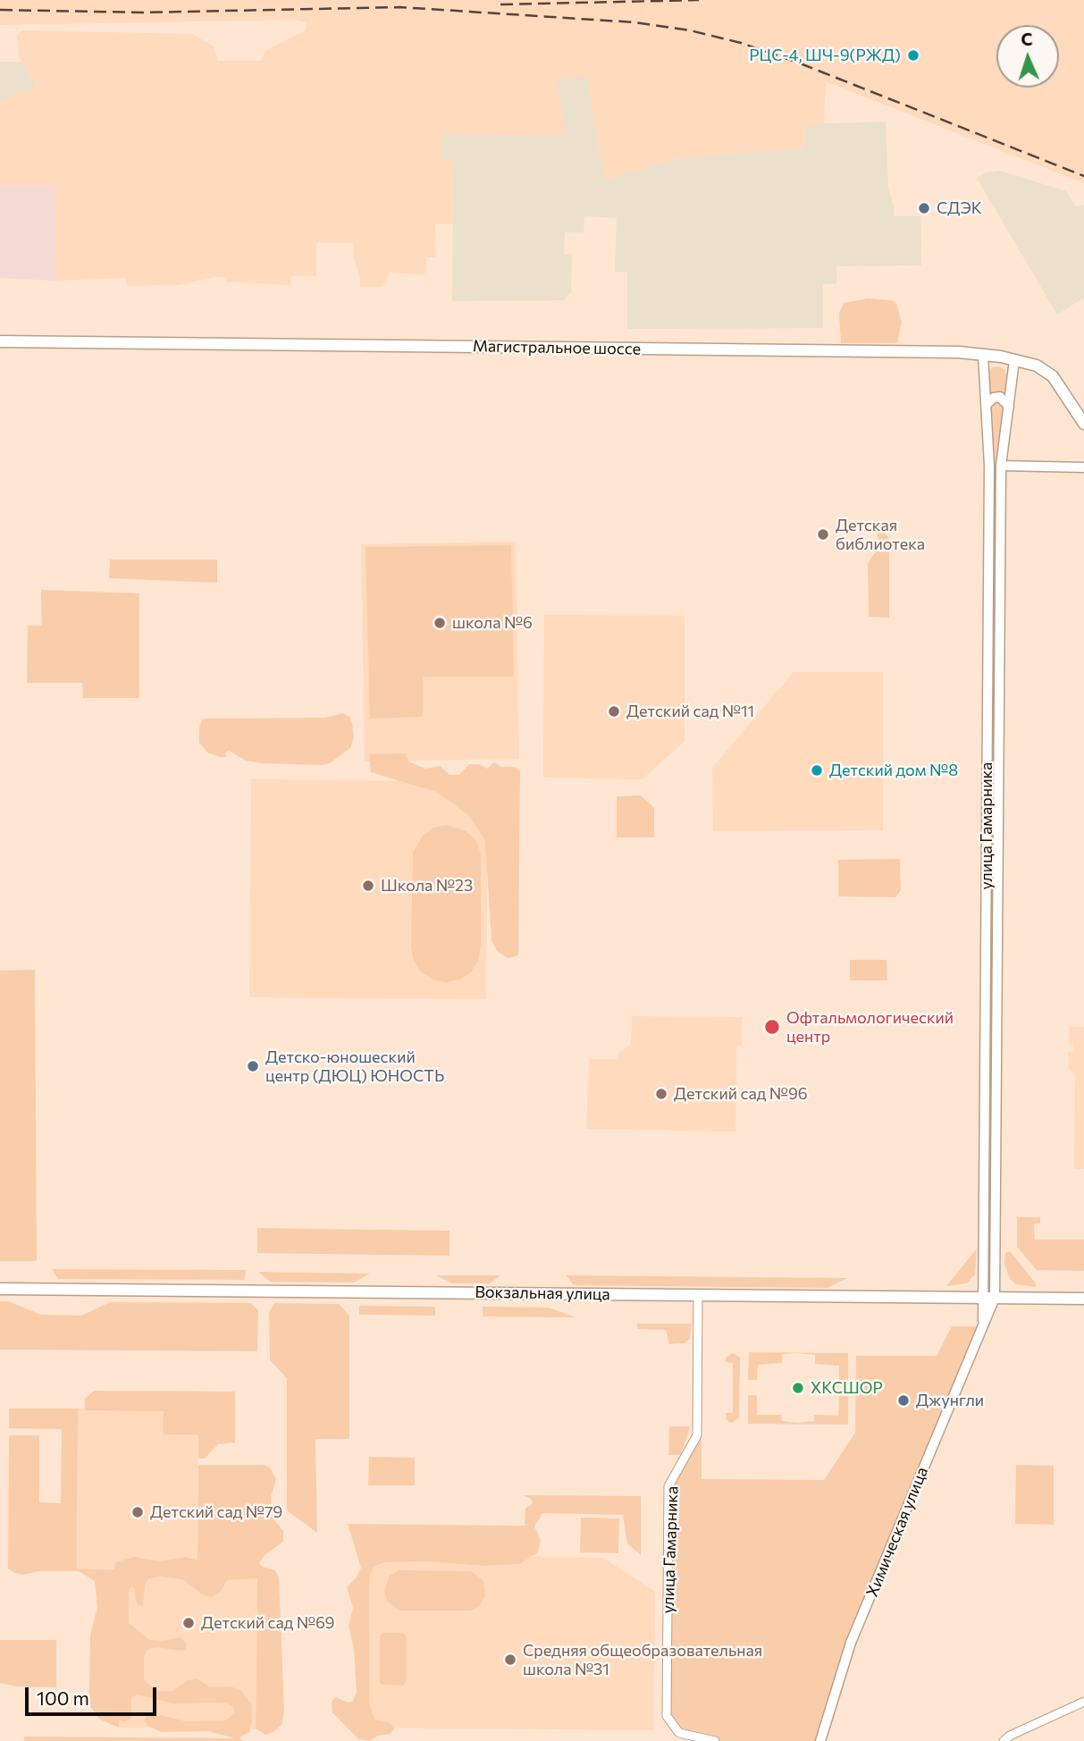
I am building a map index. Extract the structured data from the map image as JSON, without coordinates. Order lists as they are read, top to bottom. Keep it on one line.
{"streets":{"main road":["Магистральное шоссе","Вокзальная улица"],"street":["улица Гамарника","Химическая улица"]},"crossings":[["Магистральное шоссе","улица Гамарника"],["улица Гамарника","Вокзальная улица"],["улица Гамарника","Химическая улица"],["Вокзальная улица","Химическая улица"]],"places":["РЦС-4, ШЧ-9(РЖД)","СДЭК","Детская библиотека","школа №6","Детский сад №11","Детский дом №8","Школа №23","Офтальмологический центр","Детско-юношеский центр (ДЮЦ) ЮНОСТЬ","Детский сад №96","ХКСШОР","Джунгли","Детский сад №79","Детский сад №69","Средняя общеобразовательная школа №31"],"scale_bar":"100 m","north":"top"}
